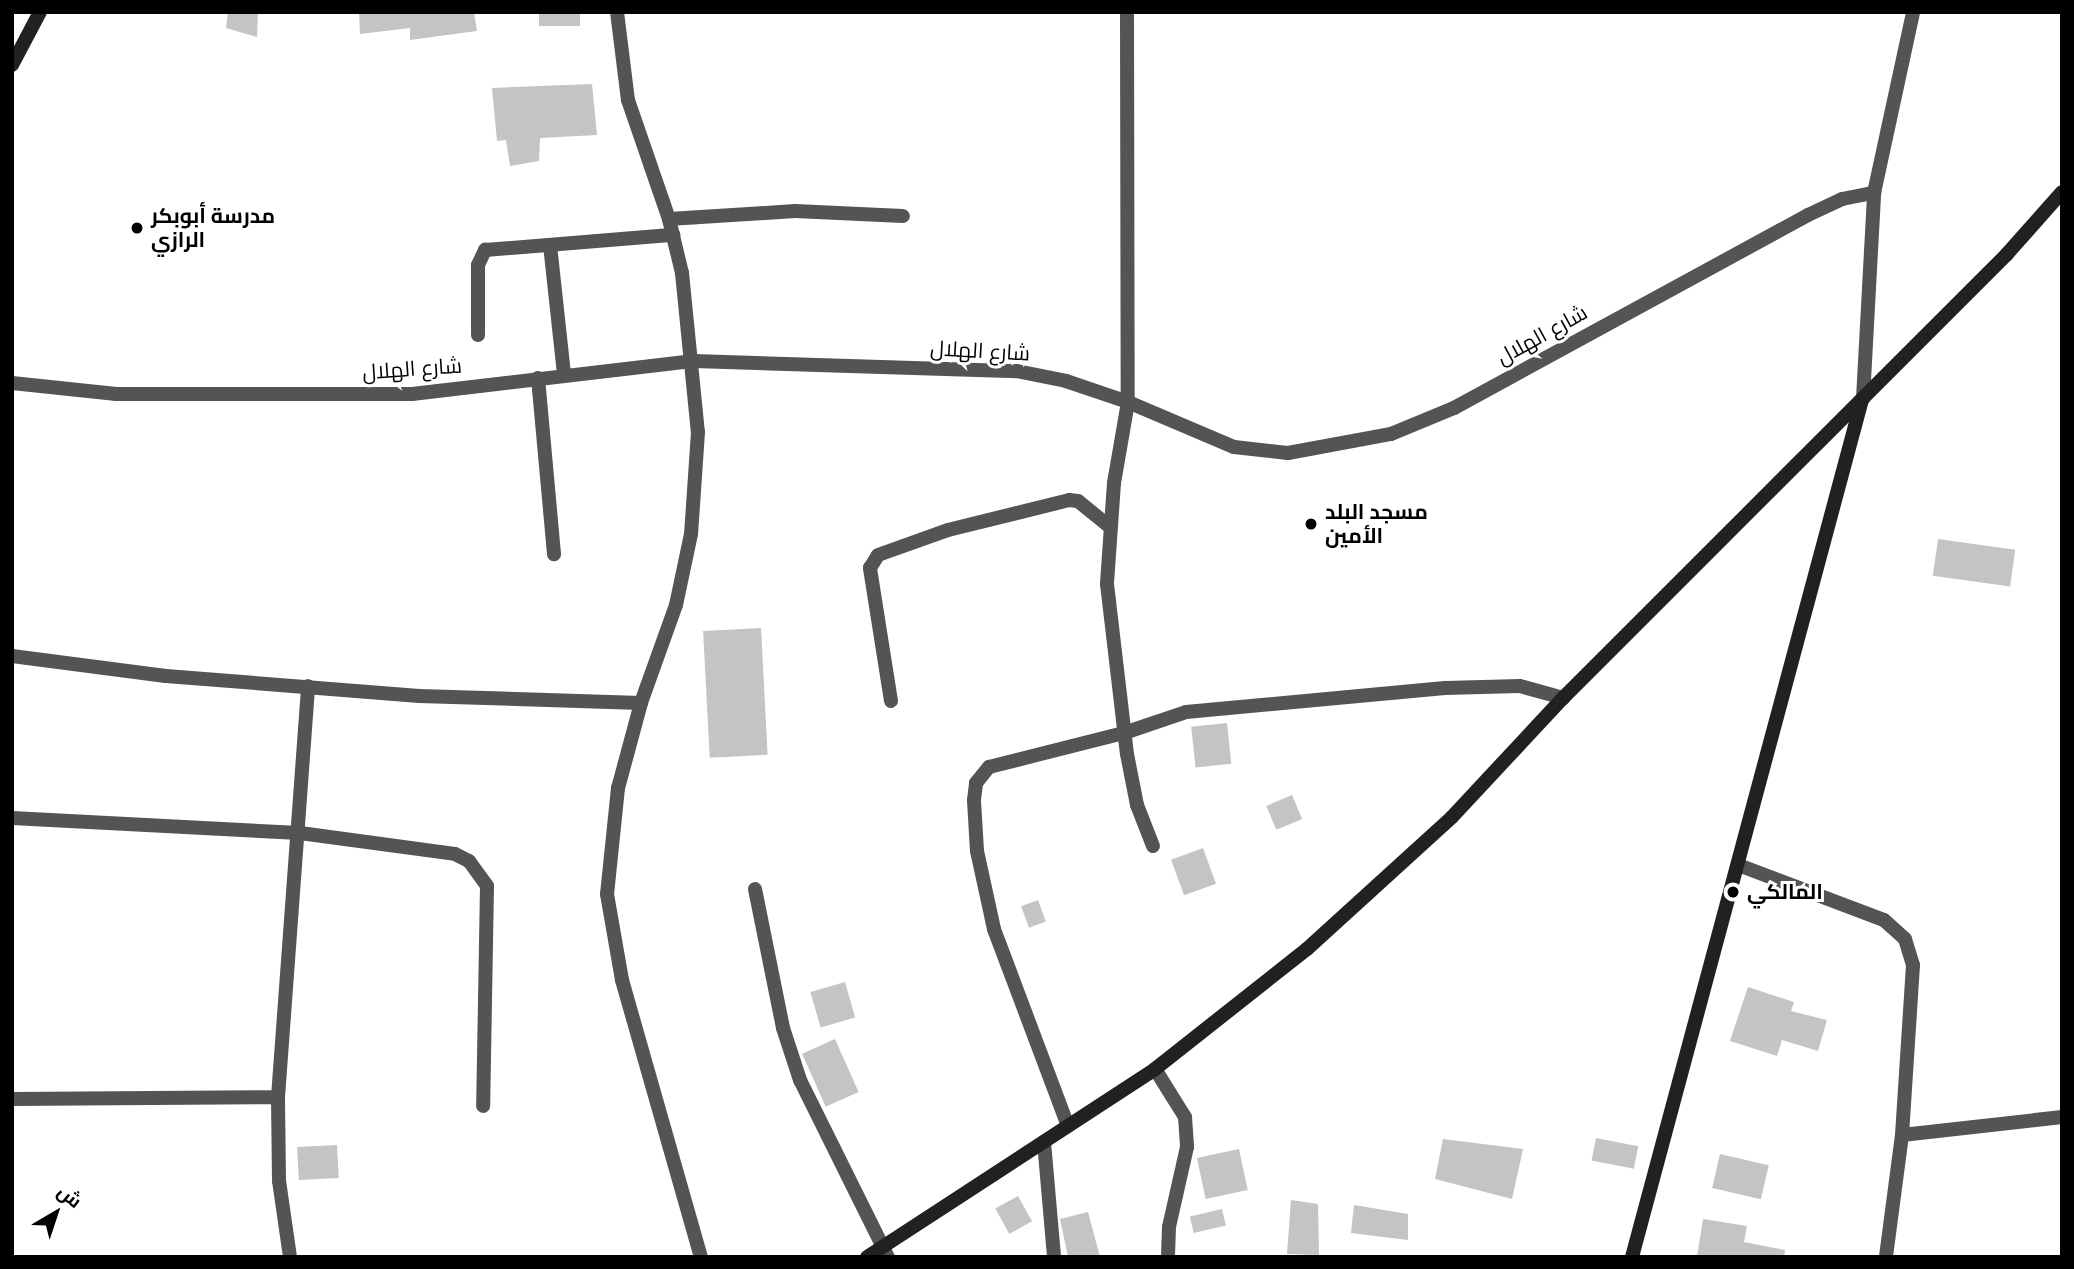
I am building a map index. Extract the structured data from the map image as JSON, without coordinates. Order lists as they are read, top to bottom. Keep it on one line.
{"streets":{"street":["شارع الهلال"]},"places":["مدرسة أبوبكر الرازي","مسجد البلد الأمين","المالكي"],"north":"top right"}
